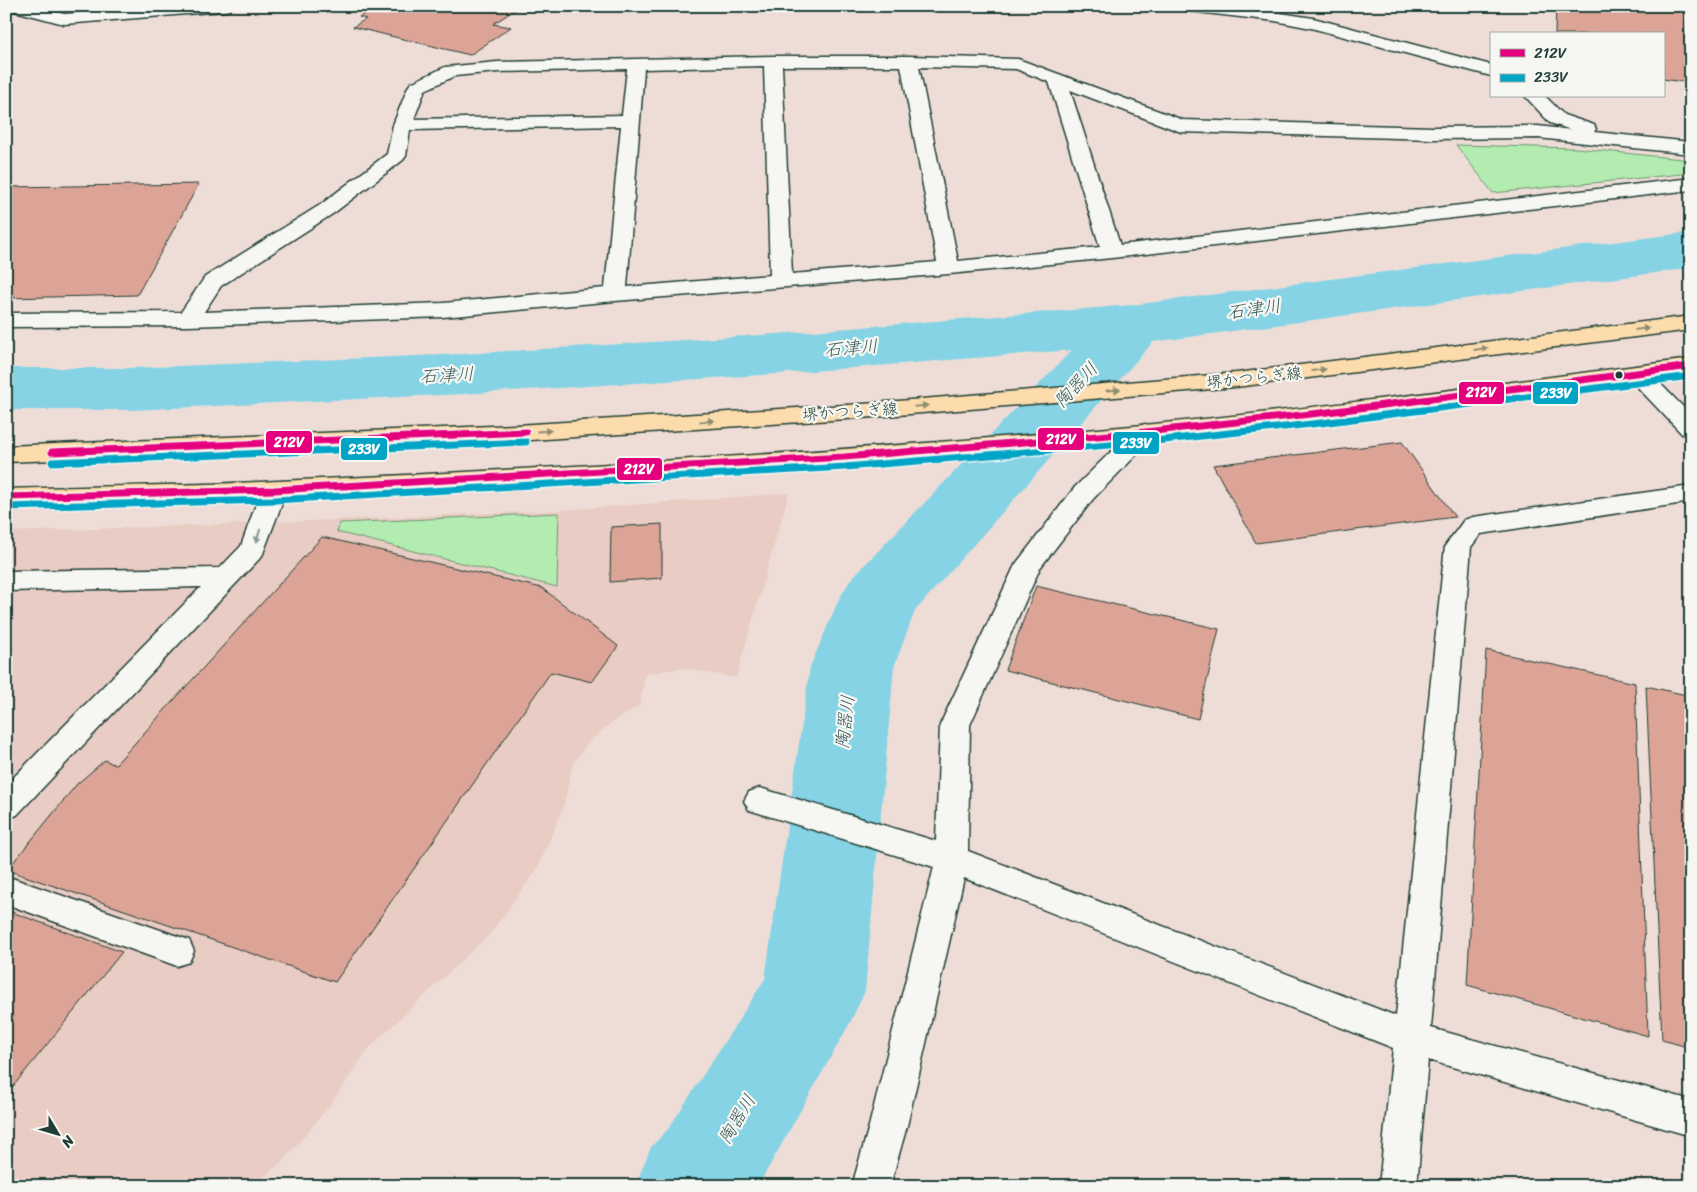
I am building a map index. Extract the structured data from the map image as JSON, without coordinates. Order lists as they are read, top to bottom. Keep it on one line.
{"streets":{"main road":["堺かつらぎ線"]},"water":["石津川","陶器川"],"lines":["transit line 212V","transit line 233V"],"legend":["212V","233V"],"north":"bottom right"}
